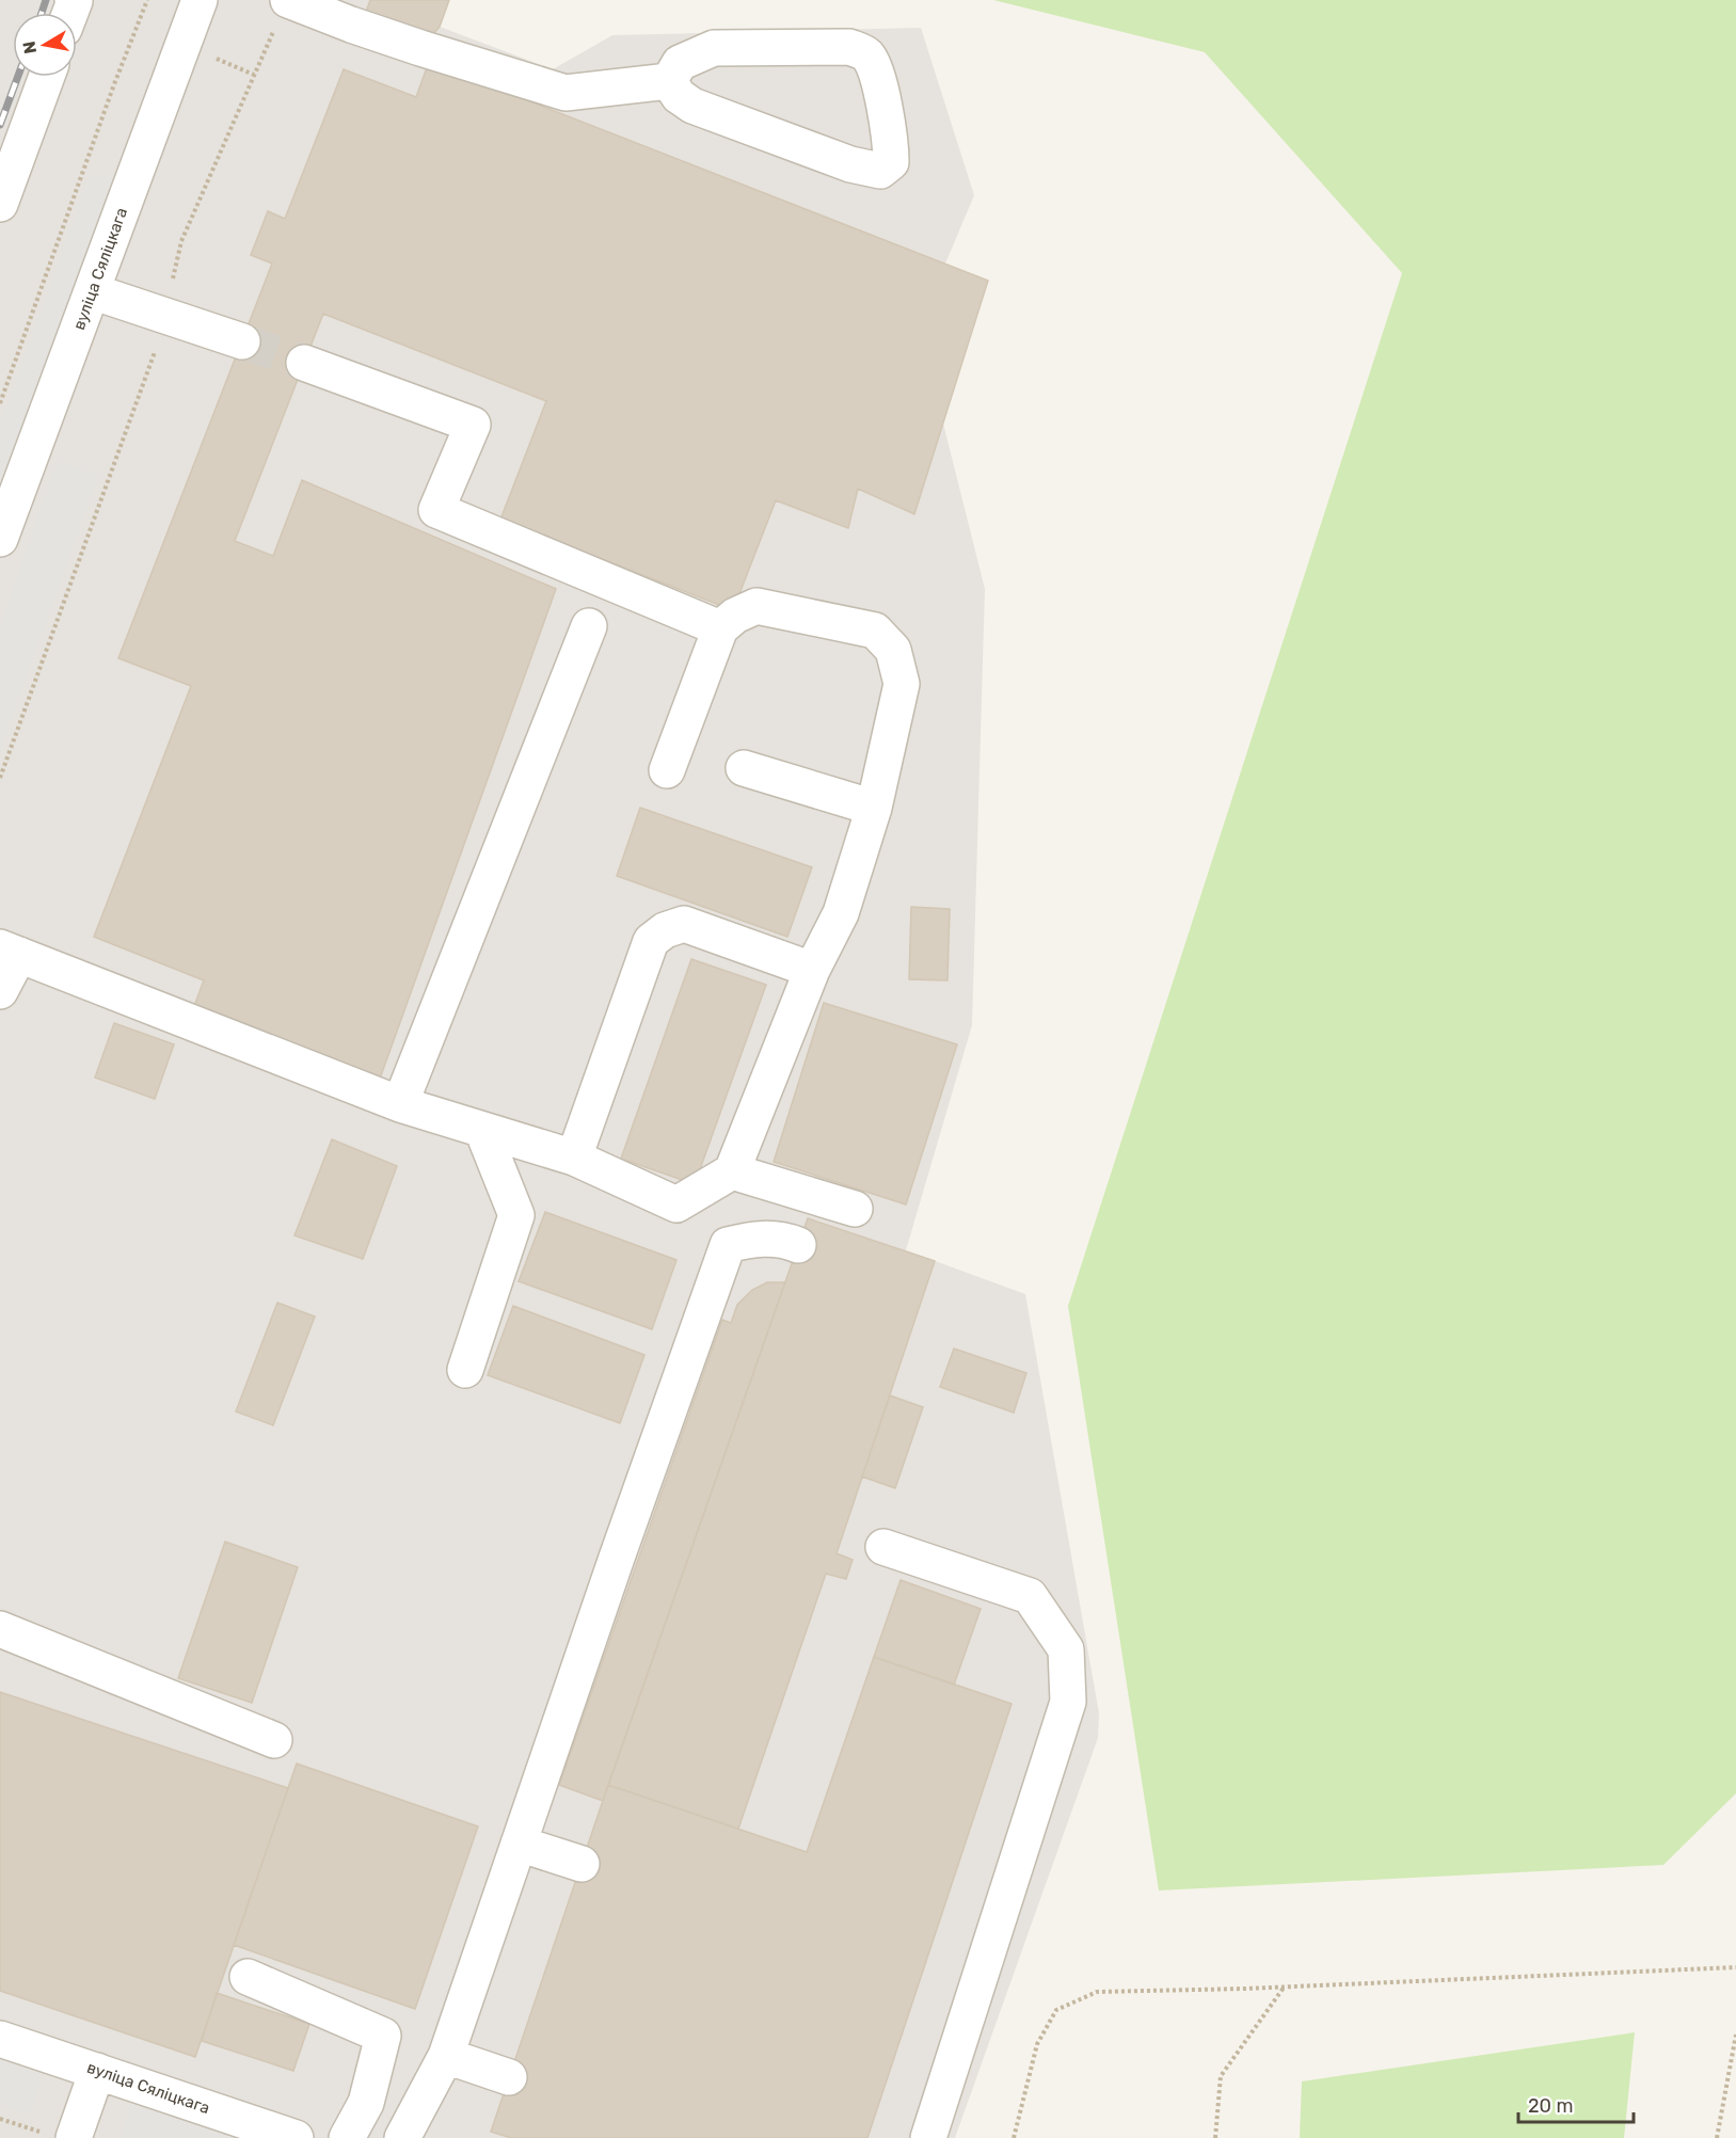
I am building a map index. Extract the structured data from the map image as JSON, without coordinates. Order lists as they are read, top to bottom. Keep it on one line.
{"streets":{"street":["вуліца Сяліцкага"]},"scale_bar":"20 m","north":"left"}
